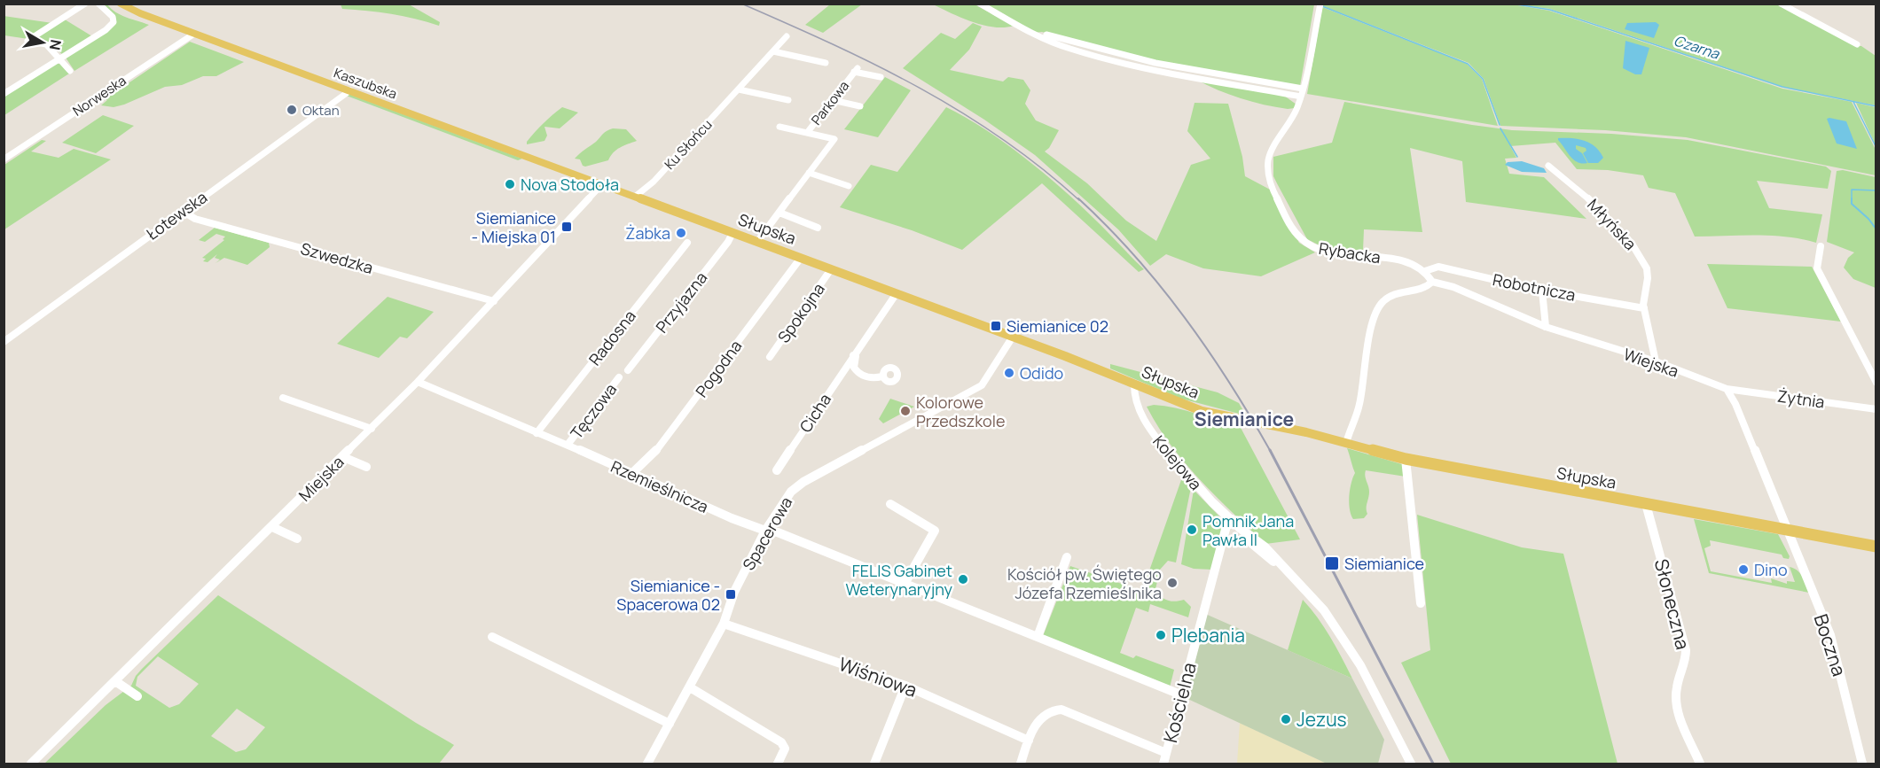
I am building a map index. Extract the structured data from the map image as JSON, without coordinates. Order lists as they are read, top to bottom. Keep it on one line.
{"streets":{"main road":["Kaszubska","Słupska"],"street":["Norweska","Parkowa","Ku Słońcu","Łotewska","Młyńska","Rybacka","Szwedzka","Robotnicza","Przyjazna","Spokojna","Radosna","Wiejska","Pogodna","Żytnia","Tęczowa","Cicha","Kolejowa","Miejska","Rzemieślnicza","Spacerowa","Słoneczna","Boczna","Wiśniowa","Kościelna"]},"crossings":[["Kaszubska","Norweska"],["Kaszubska","Łotewska"],["Kaszubska","Słupska"],["Kaszubska","Miejska"],["Parkowa","Słupska"],["Ku Słońcu","Słupska"],["Łotewska","Szwedzka"],["Młyńska","Robotnicza"],["Młyńska","Wiejska"],["Słupska","Przyjazna"],["Słupska","Spokojna"],["Słupska","Pogodna"],["Słupska","Cicha"],["Słupska","Kolejowa"],["Słupska","Miejska"],["Słupska","Spacerowa"],["Słupska","Słoneczna"],["Słupska","Boczna"],["Rybacka","Robotnicza"],["Szwedzka","Miejska"],["Radosna","Rzemieślnicza"],["Wiejska","Żytnia"],["Pogodna","Rzemieślnicza"],["Tęczowa","Rzemieślnicza"],["Kolejowa","Kościelna"],["Miejska","Rzemieślnicza"],["Rzemieślnicza","Spacerowa"],["Rzemieślnicza","Kościelna"],["Spacerowa","Wiśniowa"]],"districts":["Siemianice"],"water":["Czarna"],"places":{"other":["Oktan","Nova Stodoła","Żabka","Odido","Kolorowe Przedszkole","Pomnik Jana Pawła II","Dino","FELIS Gabinet Weterynaryjny","Kościół pw. Świętego Józefa Rzemieślnika","Plebania","Jezus"],"transit":["Siemianice - Miejska 01","Siemianice 02","Siemianice","Siemianice - Spacerowa 02"]},"north":"right"}
